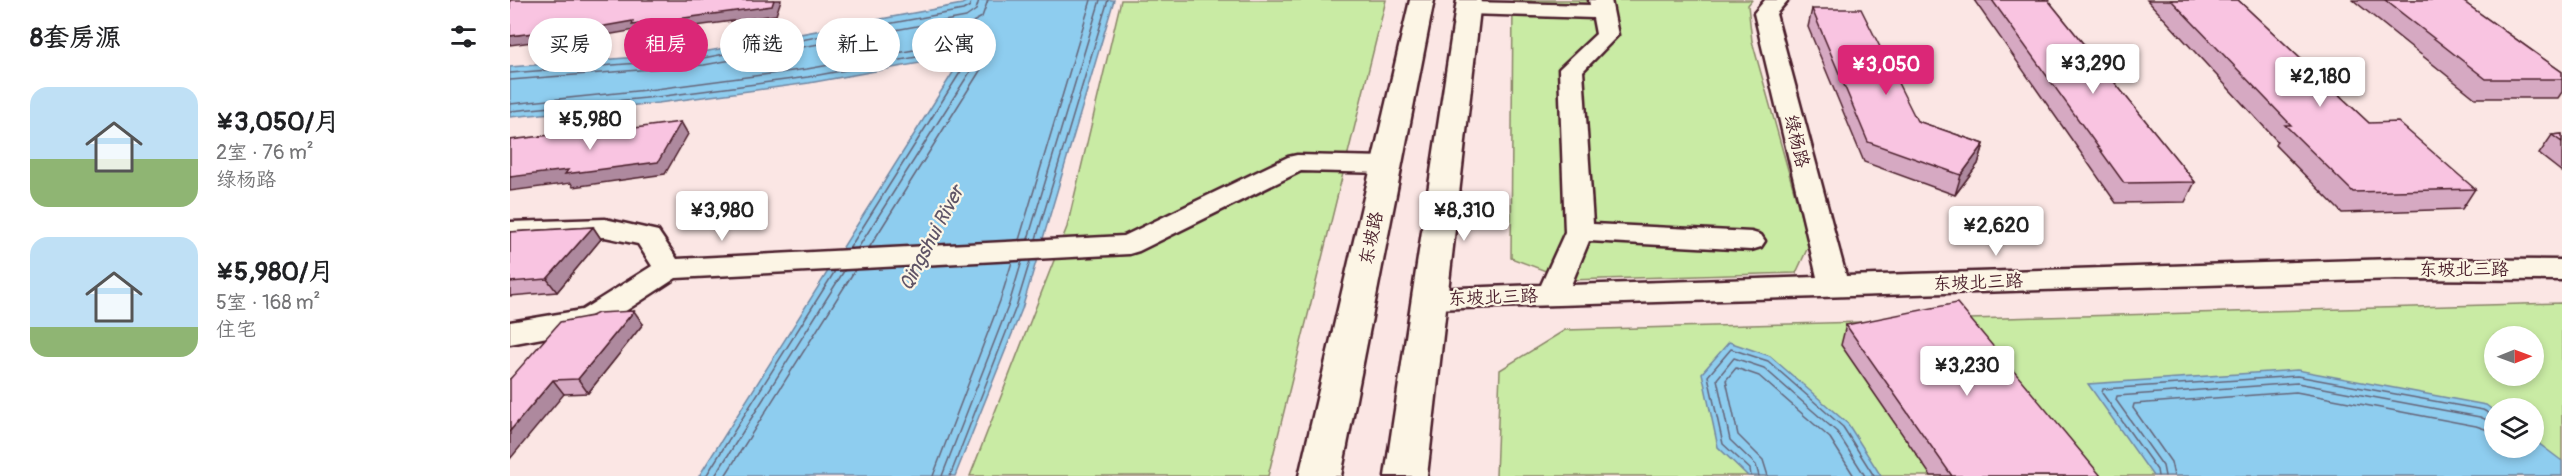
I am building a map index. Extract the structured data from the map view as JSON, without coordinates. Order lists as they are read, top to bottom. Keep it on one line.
{"streets":{"main road":["东坡路"],"street":["绿杨路","东坡北三路"]},"crossings":[["绿杨路","东坡北三路"]],"water":["Qingshui River"],"north":"right","page":{"heading":"8套房源","chip":["买房","租房","筛选","新上","公寓"],"price":["¥3,290","¥3,050","¥2,180","¥5,980","¥3,980","¥8,310","¥2,620","¥3,230"],"list":[{"name":"¥3,050/月","note":"2室 · 76 m² · 绿杨路"},{"name":"¥5,980/月","note":"5室 · 168 m² · 住宅"}]}}
